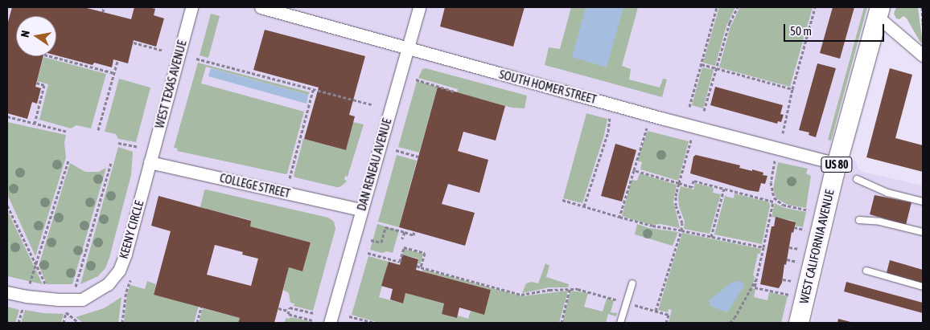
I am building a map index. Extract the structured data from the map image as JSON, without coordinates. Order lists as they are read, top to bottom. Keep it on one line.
{"streets":{"main road":["US 80","WEST CALIFORNIA AVENUE"],"street":["WEST TEXAS AVENUE","SOUTH HOMER STREET","DAN RENEAU AVENUE","COLLEGE STREET","KEENY CIRCLE"]},"crossings":[["WEST TEXAS AVENUE","COLLEGE STREET"],["WEST TEXAS AVENUE","KEENY CIRCLE"],["SOUTH HOMER STREET","DAN RENEAU AVENUE"],["SOUTH HOMER STREET","WEST CALIFORNIA AVENUE"],["DAN RENEAU AVENUE","COLLEGE STREET"],["COLLEGE STREET","KEENY CIRCLE"]],"scale_bar":"50 m","north":"left"}
